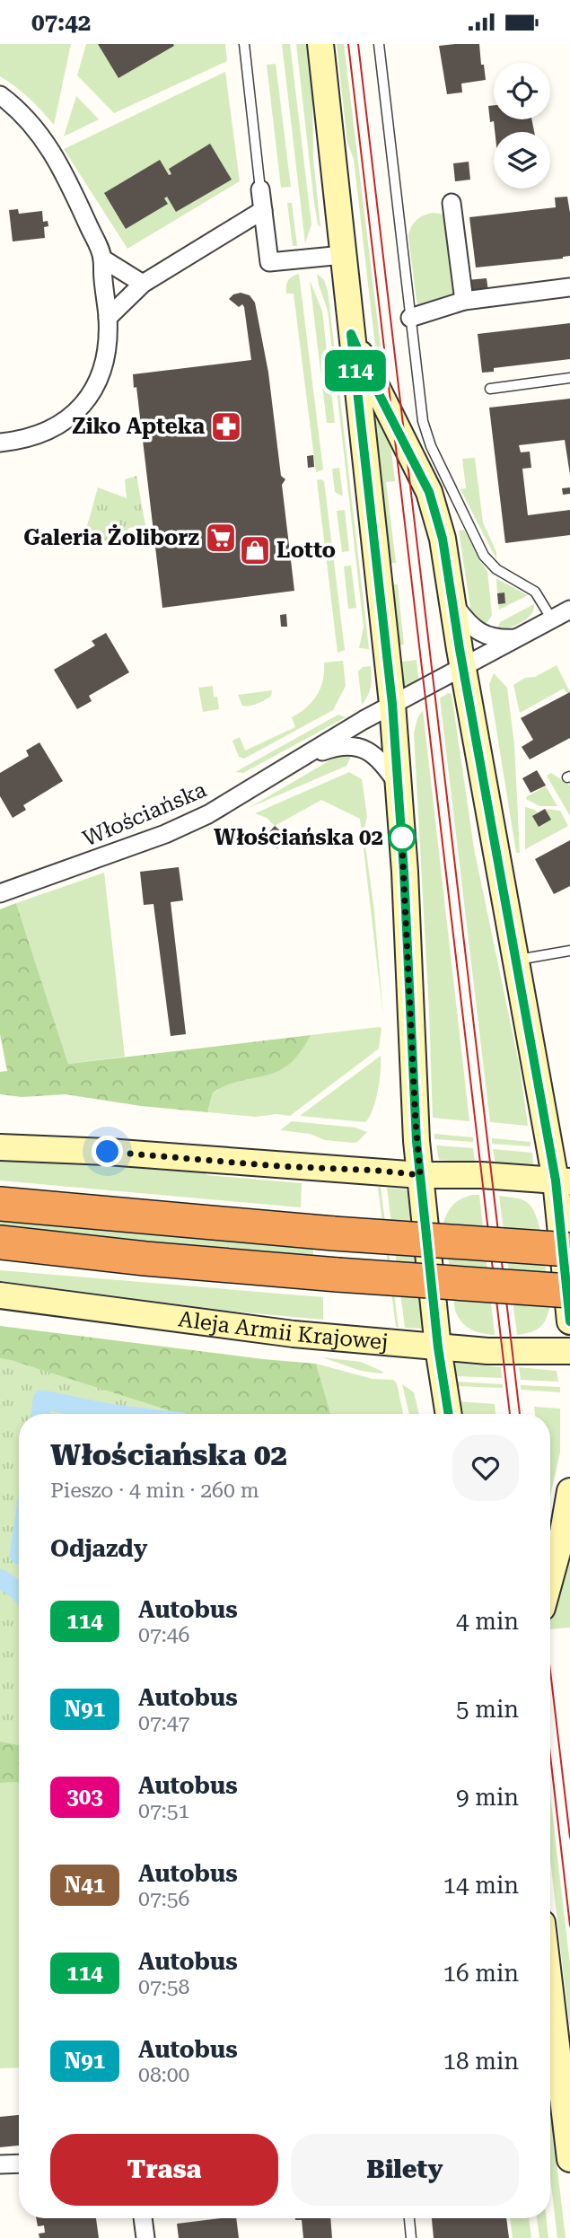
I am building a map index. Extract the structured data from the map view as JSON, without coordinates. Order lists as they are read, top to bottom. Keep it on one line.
{"streets":{"main road":["Aleja Armii Krajowej"],"street":["Włościańska"]},"places":{"pharmacy":["Ziko Apteka"],"supermarket":["Galeria Żoliborz"],"shop":["Lotto"],"other":["Włościańska 02"]},"lines":["bus line 114"],"page":{"status":"07:42","on_map":"114","heading":[["Włościańska 02","Pieszo · 4 min · 260 m"],"Odjazdy"],"list":[{"mark":"114","name":"Autobus","note":"07:46","value":"4 min"},{"mark":"N91","name":"Autobus","note":"07:47","value":"5 min"},{"mark":"303","name":"Autobus","note":"07:51","value":"9 min"},{"mark":"N41","name":"Autobus","note":"07:56","value":"14 min"},{"mark":"114","name":"Autobus","note":"07:58","value":"16 min"},{"mark":"N91","name":"Autobus","note":"08:00","value":"18 min"}],"buttons":["Trasa","Bilety"]}}
